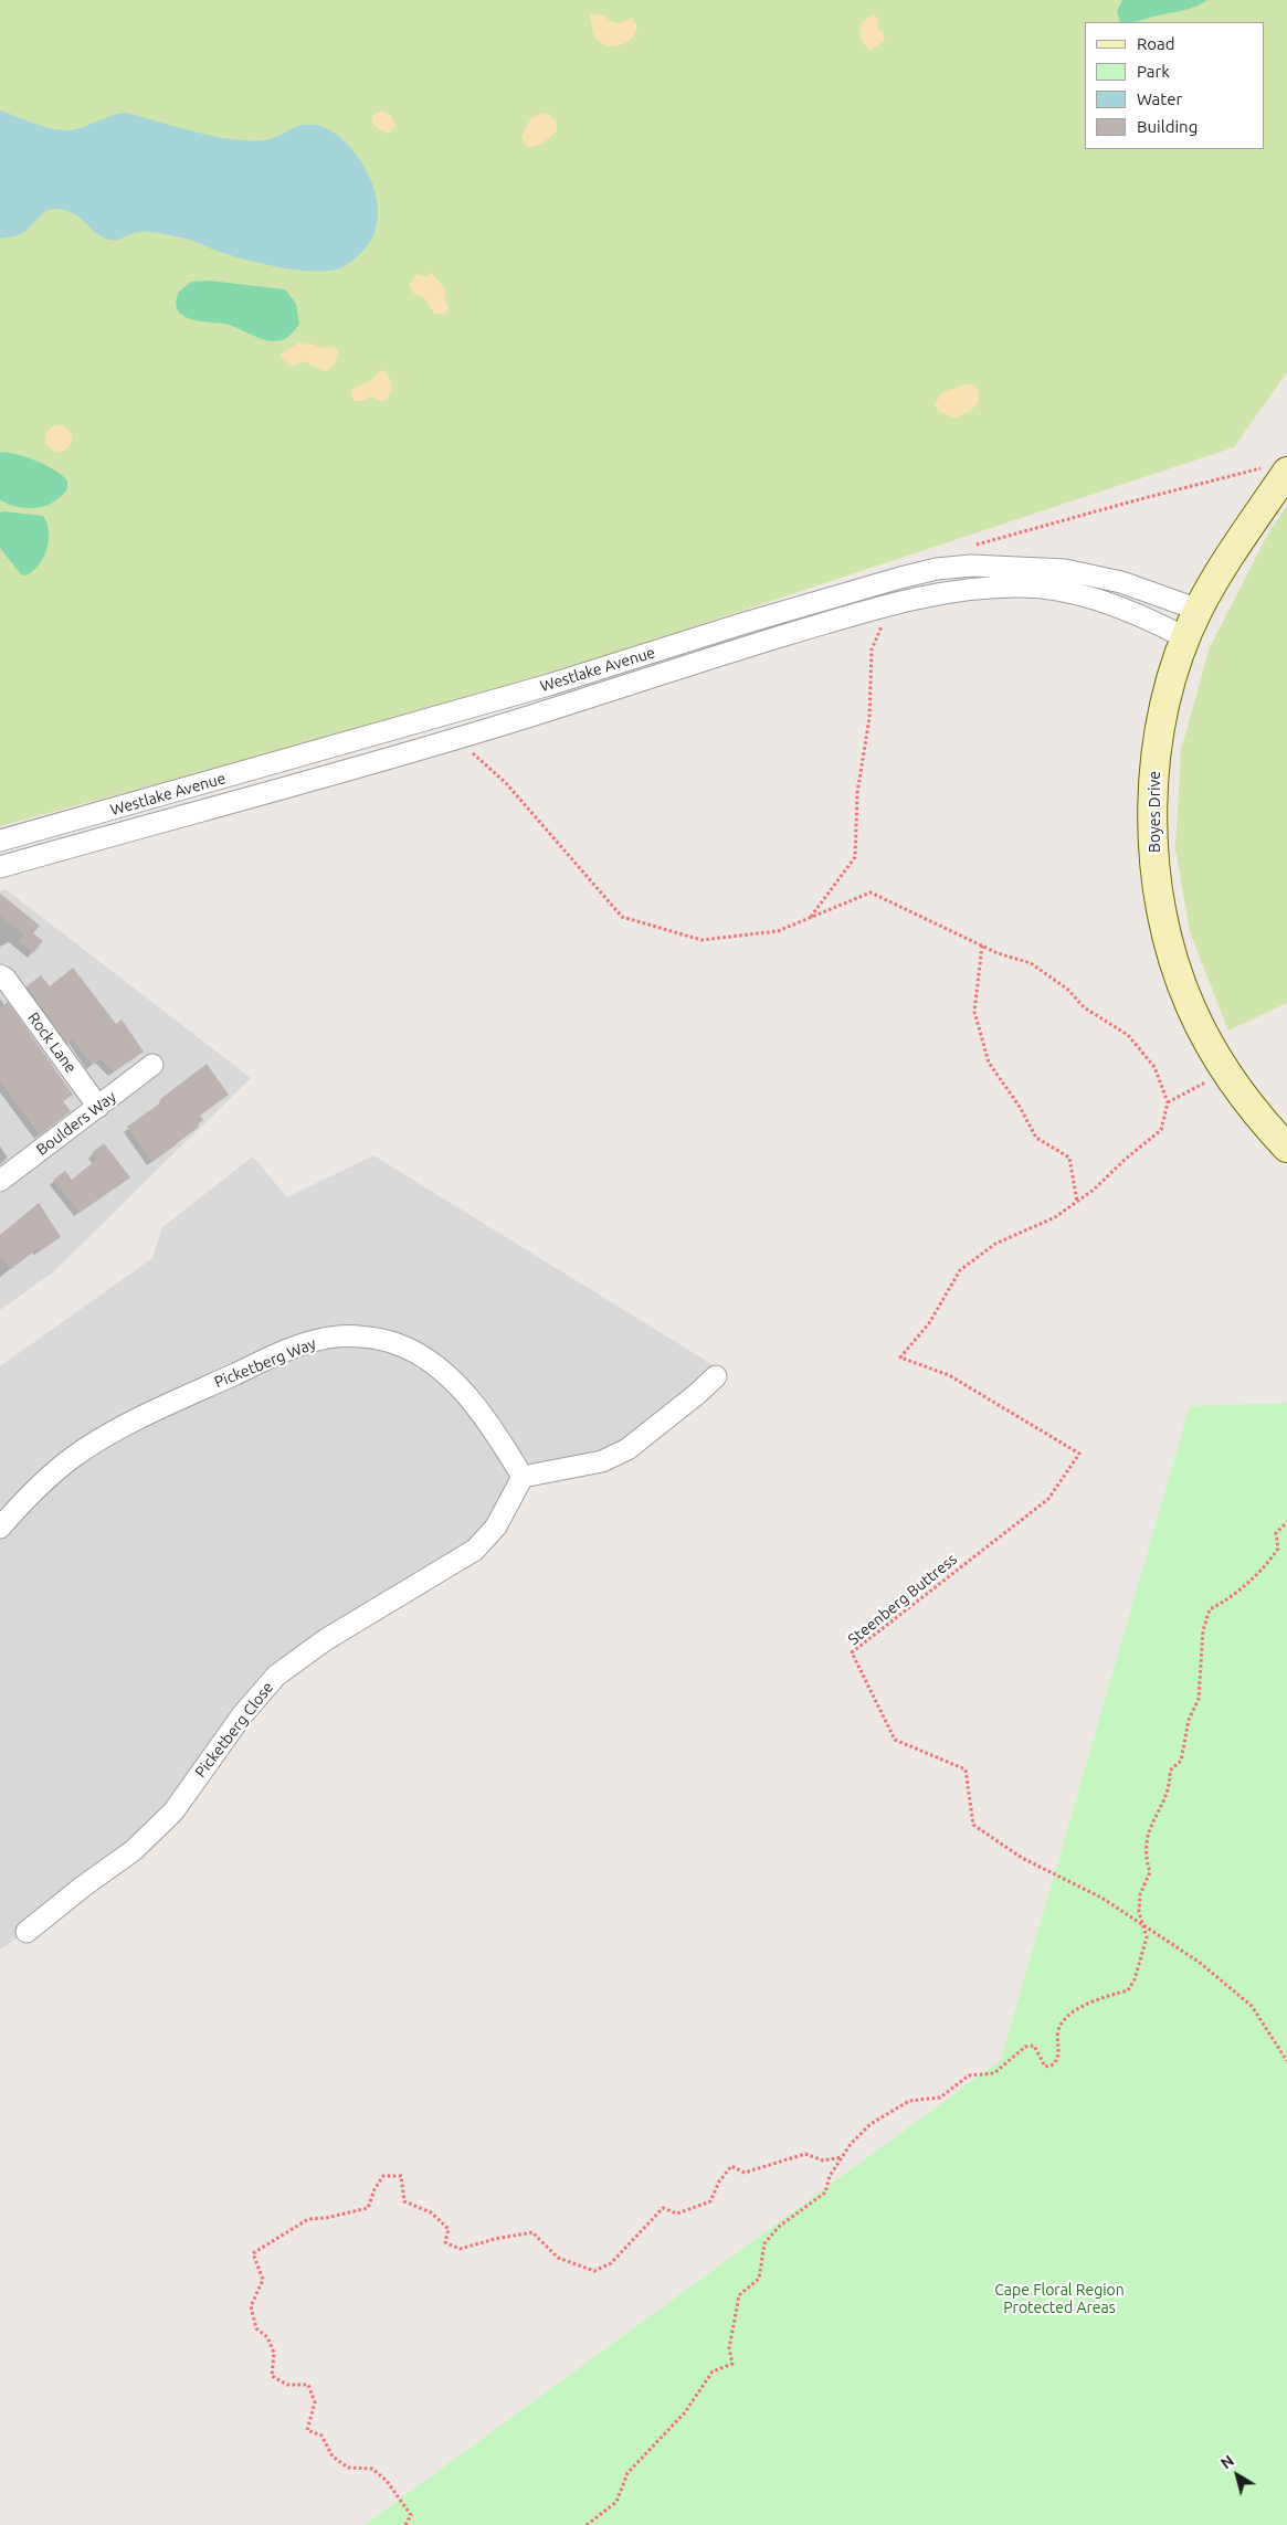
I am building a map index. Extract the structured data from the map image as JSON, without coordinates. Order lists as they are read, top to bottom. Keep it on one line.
{"streets":{"main road":["Boyes Drive"],"street":["Westlake Avenue","Rock Lane","Boulders Way","Picketberg Way","Picketberg Close"],"path":["Steenberg Buttress"]},"crossings":[["Westlake Avenue","Boyes Drive"],["Rock Lane","Boulders Way"],["Picketberg Way","Picketberg Close"]],"parks":["Cape Floral Region Protected Areas"],"legend":["Road","Park","Water","Building"],"north":"top left"}
